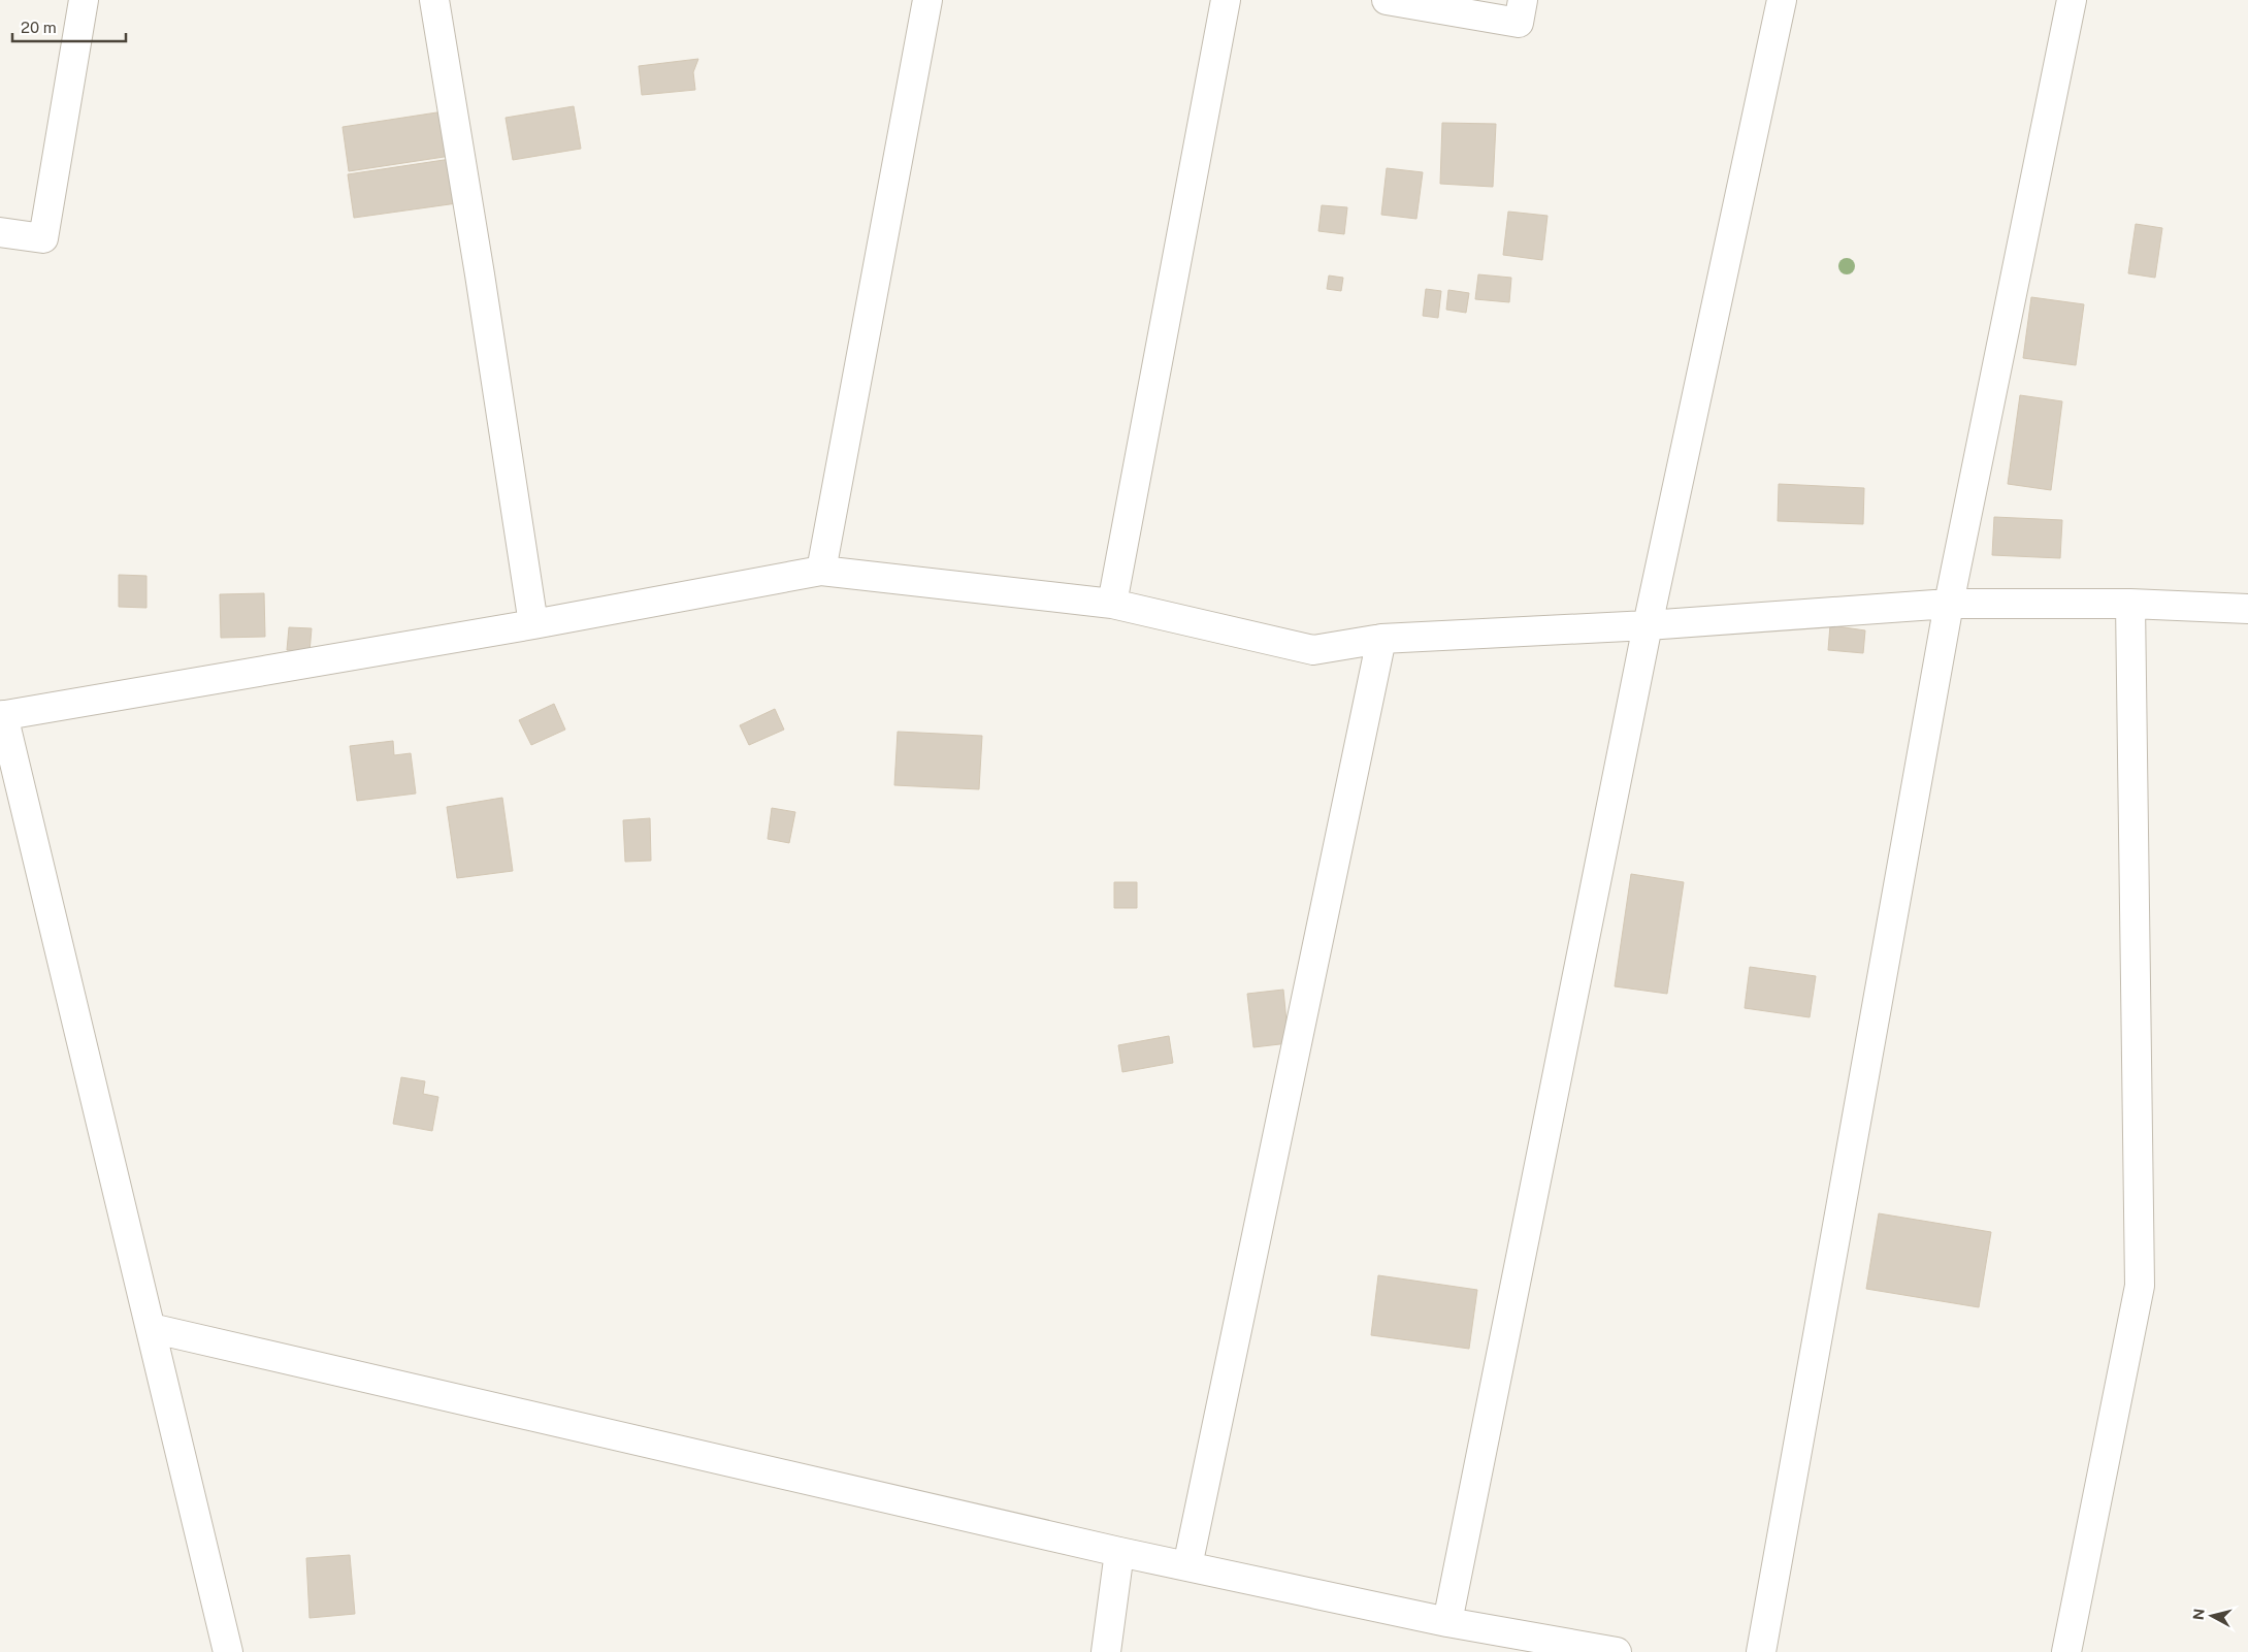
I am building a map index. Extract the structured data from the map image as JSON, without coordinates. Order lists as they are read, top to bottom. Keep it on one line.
{"scale_bar":"20 m","north":"left"}
